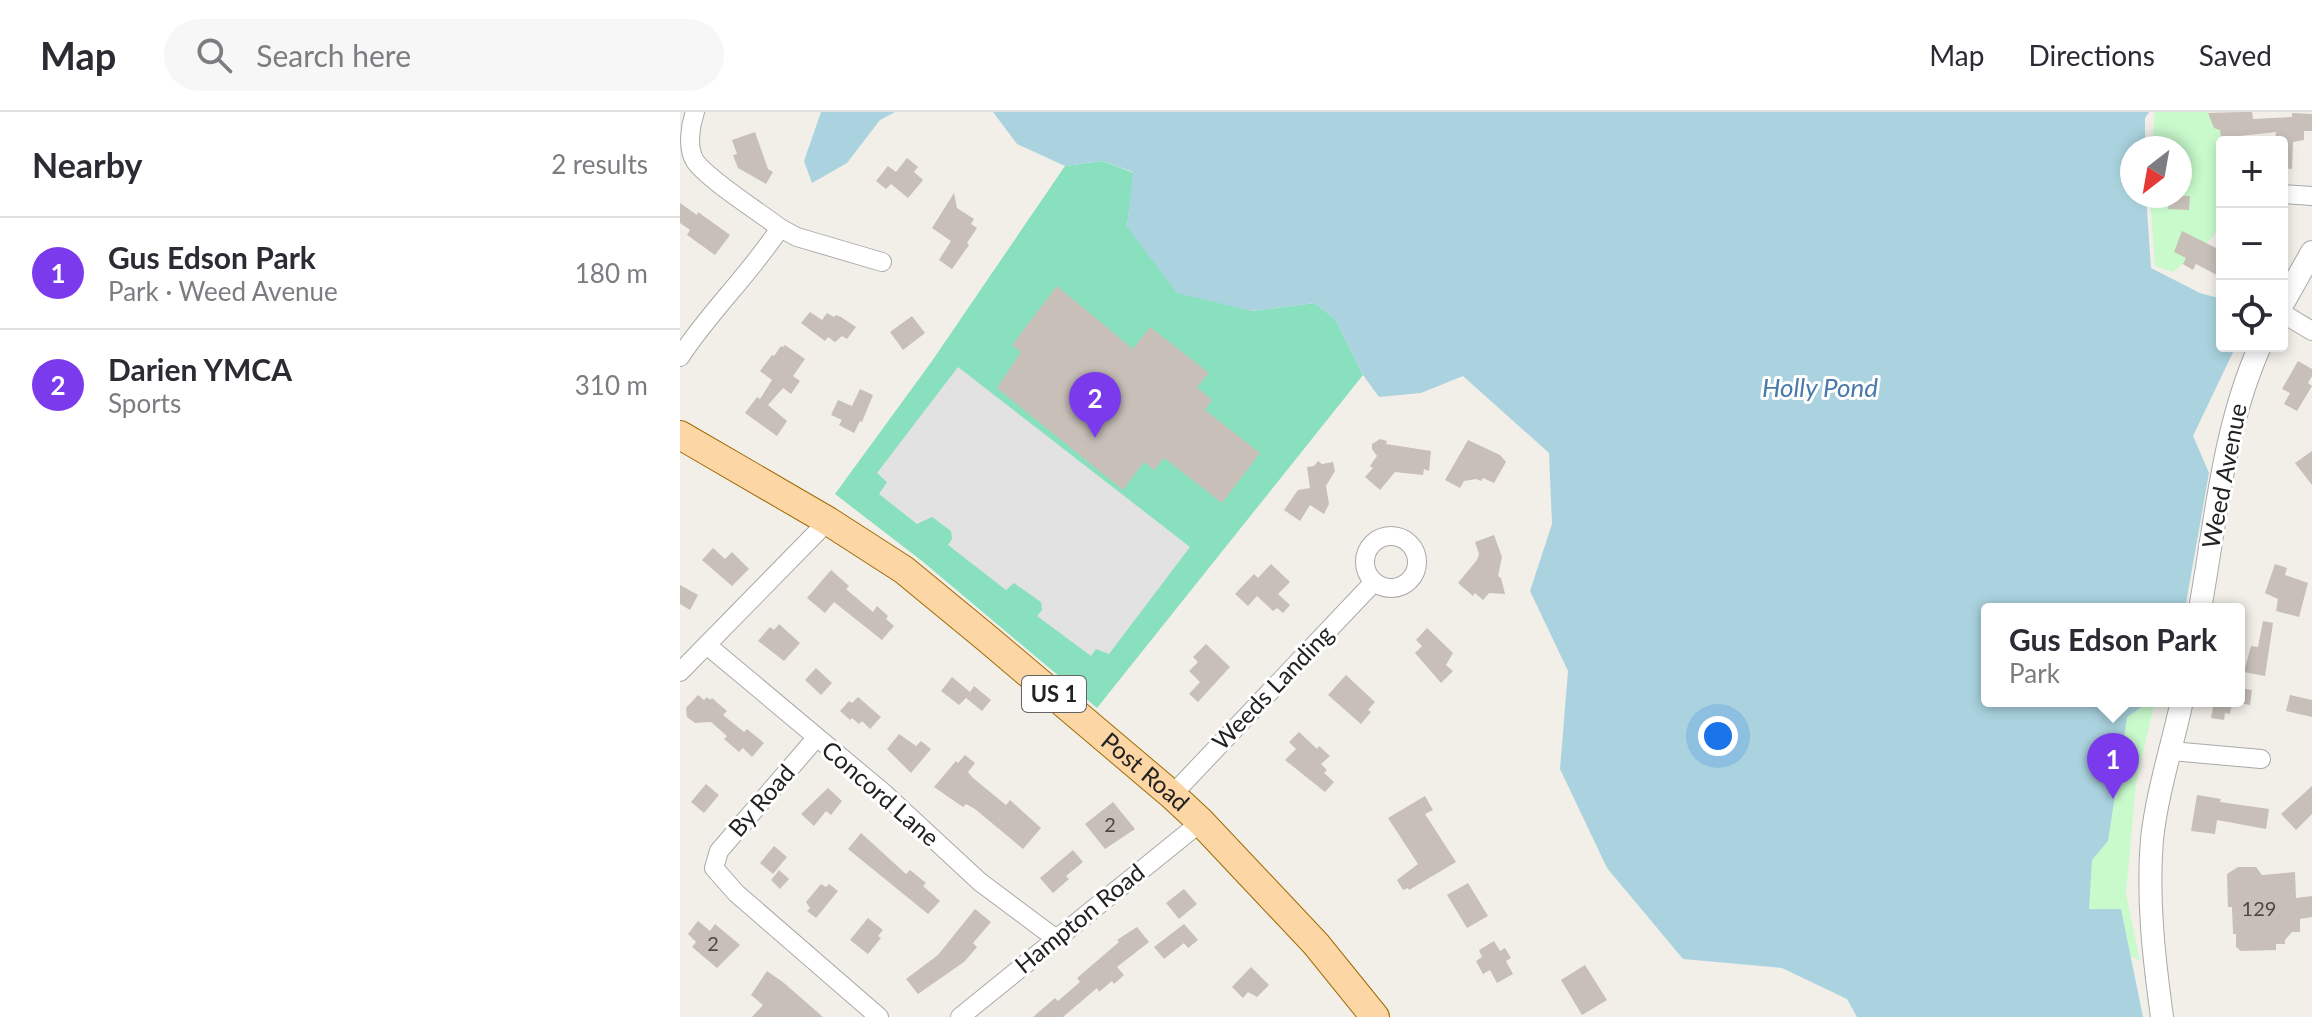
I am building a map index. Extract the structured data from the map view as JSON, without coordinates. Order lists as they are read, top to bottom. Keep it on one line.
{"streets":{"main road":["US 1","Post Road"],"street":["Weed Avenue","Weeds Landing","Concord Lane","By Road","Hampton Road"]},"crossings":[["Weeds Landing","Post Road"],["Post Road","Hampton Road"],["Concord Lane","By Road"],["Concord Lane","Hampton Road"]],"water":["Holly Pond"],"house_numbers":["2","129","2"],"north":"bottom left","page":{"header":"Map","search":"Search here","nav":["Map","Directions","Saved"],"heading":["Nearby","2 results"],"map_buttons":["+","−"],"list":[{"mark":"1","name":"Gus Edson Park","note":"Park · Weed Avenue","value":"180 m"},{"mark":"2","name":"Darien YMCA","note":"Sports","value":"310 m"}],"pins":["2","1"],"popup":["Gus Edson Park","Park"]}}
